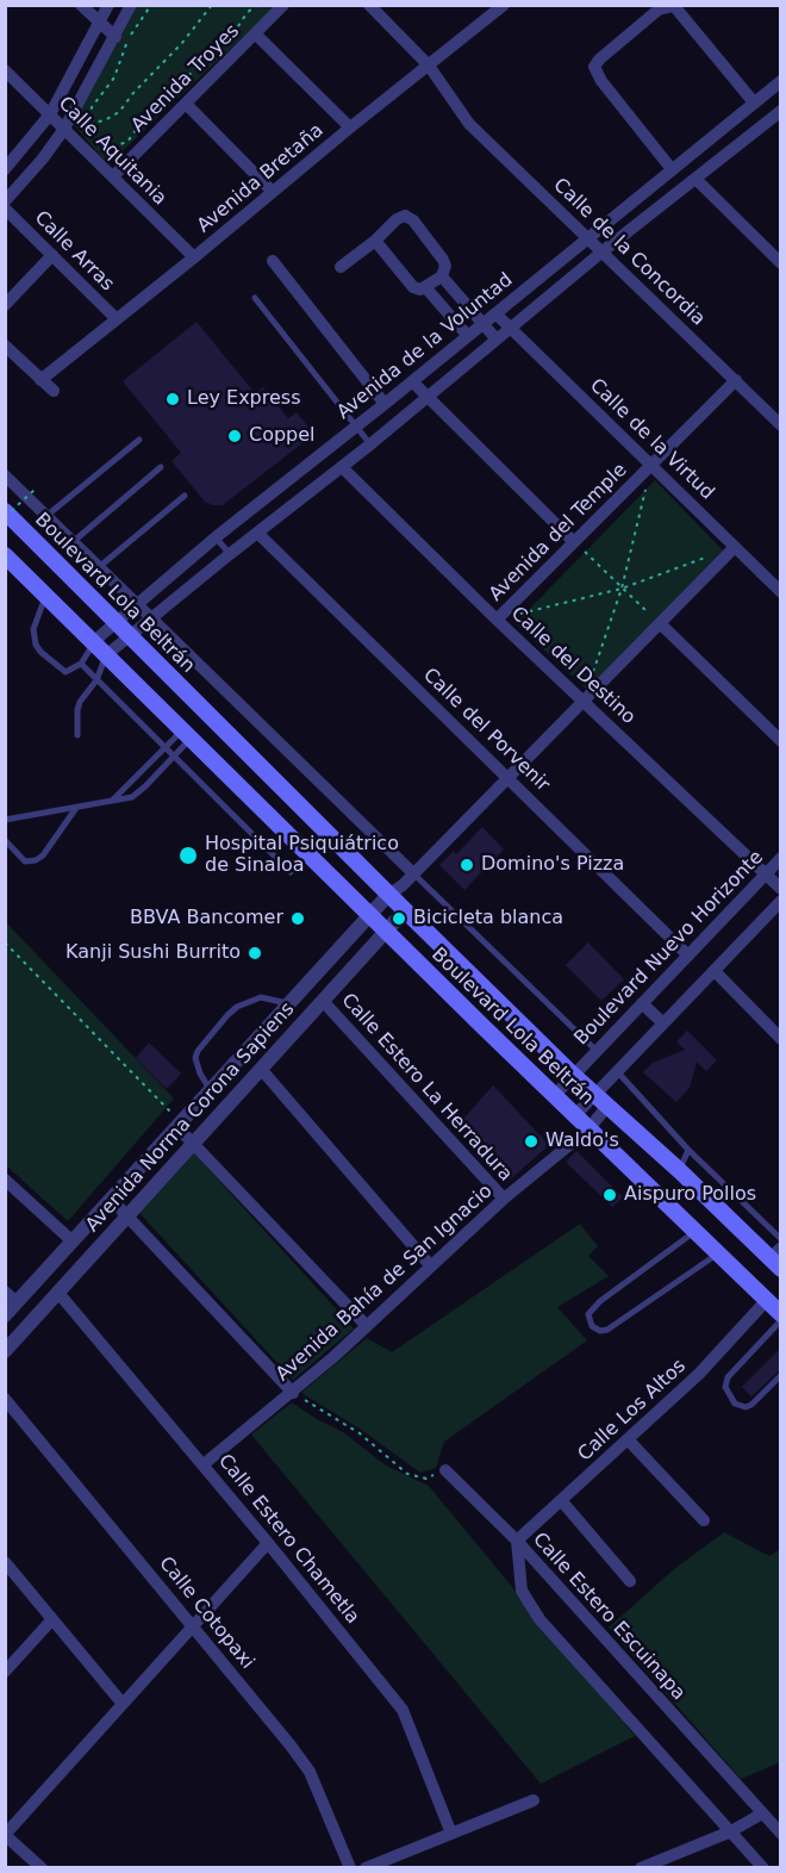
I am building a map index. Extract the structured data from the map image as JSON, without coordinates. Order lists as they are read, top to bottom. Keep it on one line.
{"streets":{"main road":["Boulevard Lola Beltrán"],"street":["Avenida Troyes","Calle Aquitania","Avenida Bretaña","Calle Arras","Calle de la Concordia","Avenida de la Voluntad","Calle de la Virtud","Avenida del Temple","Calle del Destino","Calle del Porvenir","Boulevard Nuevo Horizonte","Calle Estero La Herradura","Avenida Norma Corona Sapiens","Avenida Bahía de San Ignacio","Calle Los Altos","Calle Estero Chametla","Calle Cotopaxi","Calle Estero Escuinapa"]},"crossings":[["Avenida Troyes","Calle Aquitania"],["Calle Aquitania","Avenida Bretaña"],["Avenida Bretaña","Calle Arras"],["Avenida Bretaña","Calle de la Concordia"],["Calle de la Concordia","Avenida de la Voluntad"],["Calle de la Concordia","Avenida del Temple"],["Avenida de la Voluntad","Calle de la Virtud"],["Avenida de la Voluntad","Boulevard Lola Beltrán"],["Avenida de la Voluntad","Calle del Destino"],["Avenida de la Voluntad","Calle del Porvenir"],["Calle de la Virtud","Avenida del Temple"],["Avenida del Temple","Calle del Destino"],["Boulevard Lola Beltrán","Boulevard Nuevo Horizonte"],["Boulevard Lola Beltrán","Avenida Norma Corona Sapiens"],["Boulevard Lola Beltrán","Avenida Bahía de San Ignacio"],["Boulevard Lola Beltrán","Calle Los Altos"],["Calle del Destino","Boulevard Nuevo Horizonte"],["Calle del Porvenir","Boulevard Nuevo Horizonte"],["Calle Estero La Herradura","Avenida Norma Corona Sapiens"],["Calle Estero La Herradura","Avenida Bahía de San Ignacio"],["Avenida Norma Corona Sapiens","Calle Estero Chametla"],["Avenida Bahía de San Ignacio","Calle Estero Chametla"],["Calle Los Altos","Calle Estero Escuinapa"]],"places":["Ley Express","Coppel","Hospital Psiquiátrico de Sinaloa","Domino's Pizza","BBVA Bancomer","Bicicleta blanca","Kanji Sushi Burrito","Waldo's","Aispuro Pollos"]}
